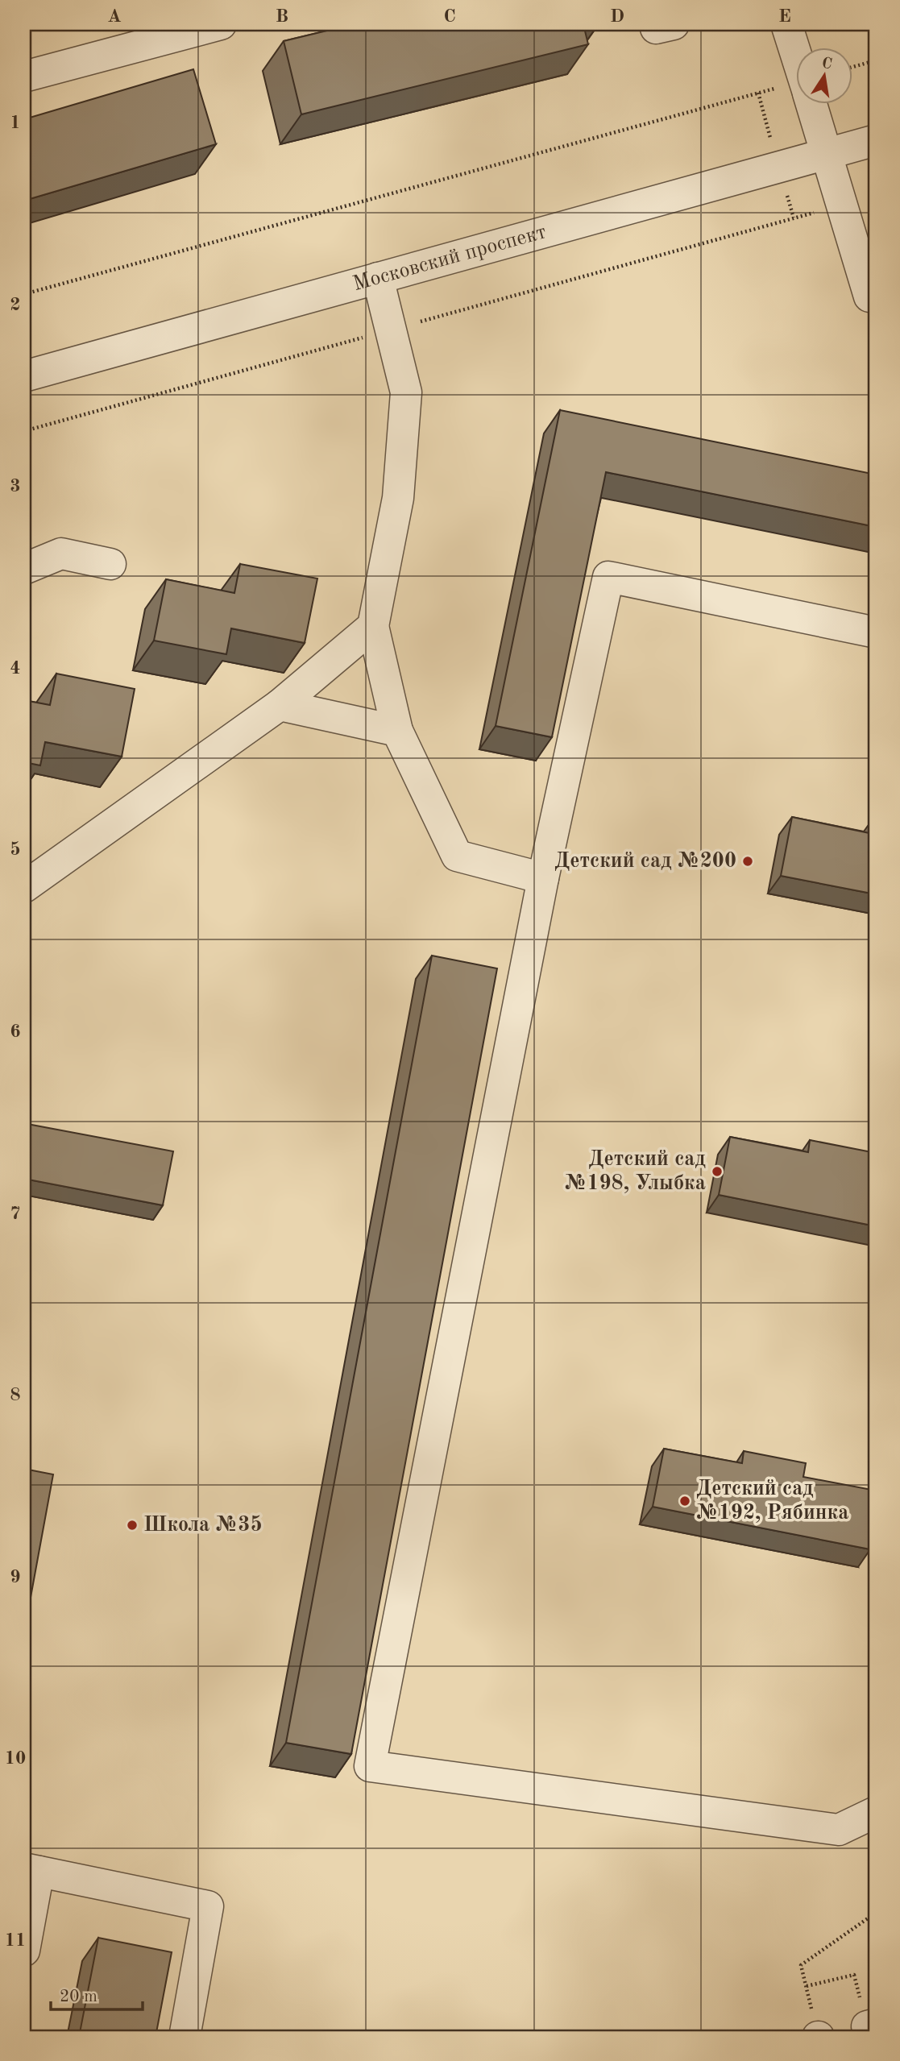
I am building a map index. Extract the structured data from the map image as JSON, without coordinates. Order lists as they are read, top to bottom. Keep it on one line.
{"streets":{"street":["Московский проспект"]},"places":["Детский сад №200","Детский сад №198, Улыбка","Детский сад №192, Рябинка","Школа №35"],"scale_bar":"20 m","north":"top","grid":{"columns":["A","B","C","D","E"],"rows":["1","2","3","4","5","6","7","8","9","10","11"]}}
